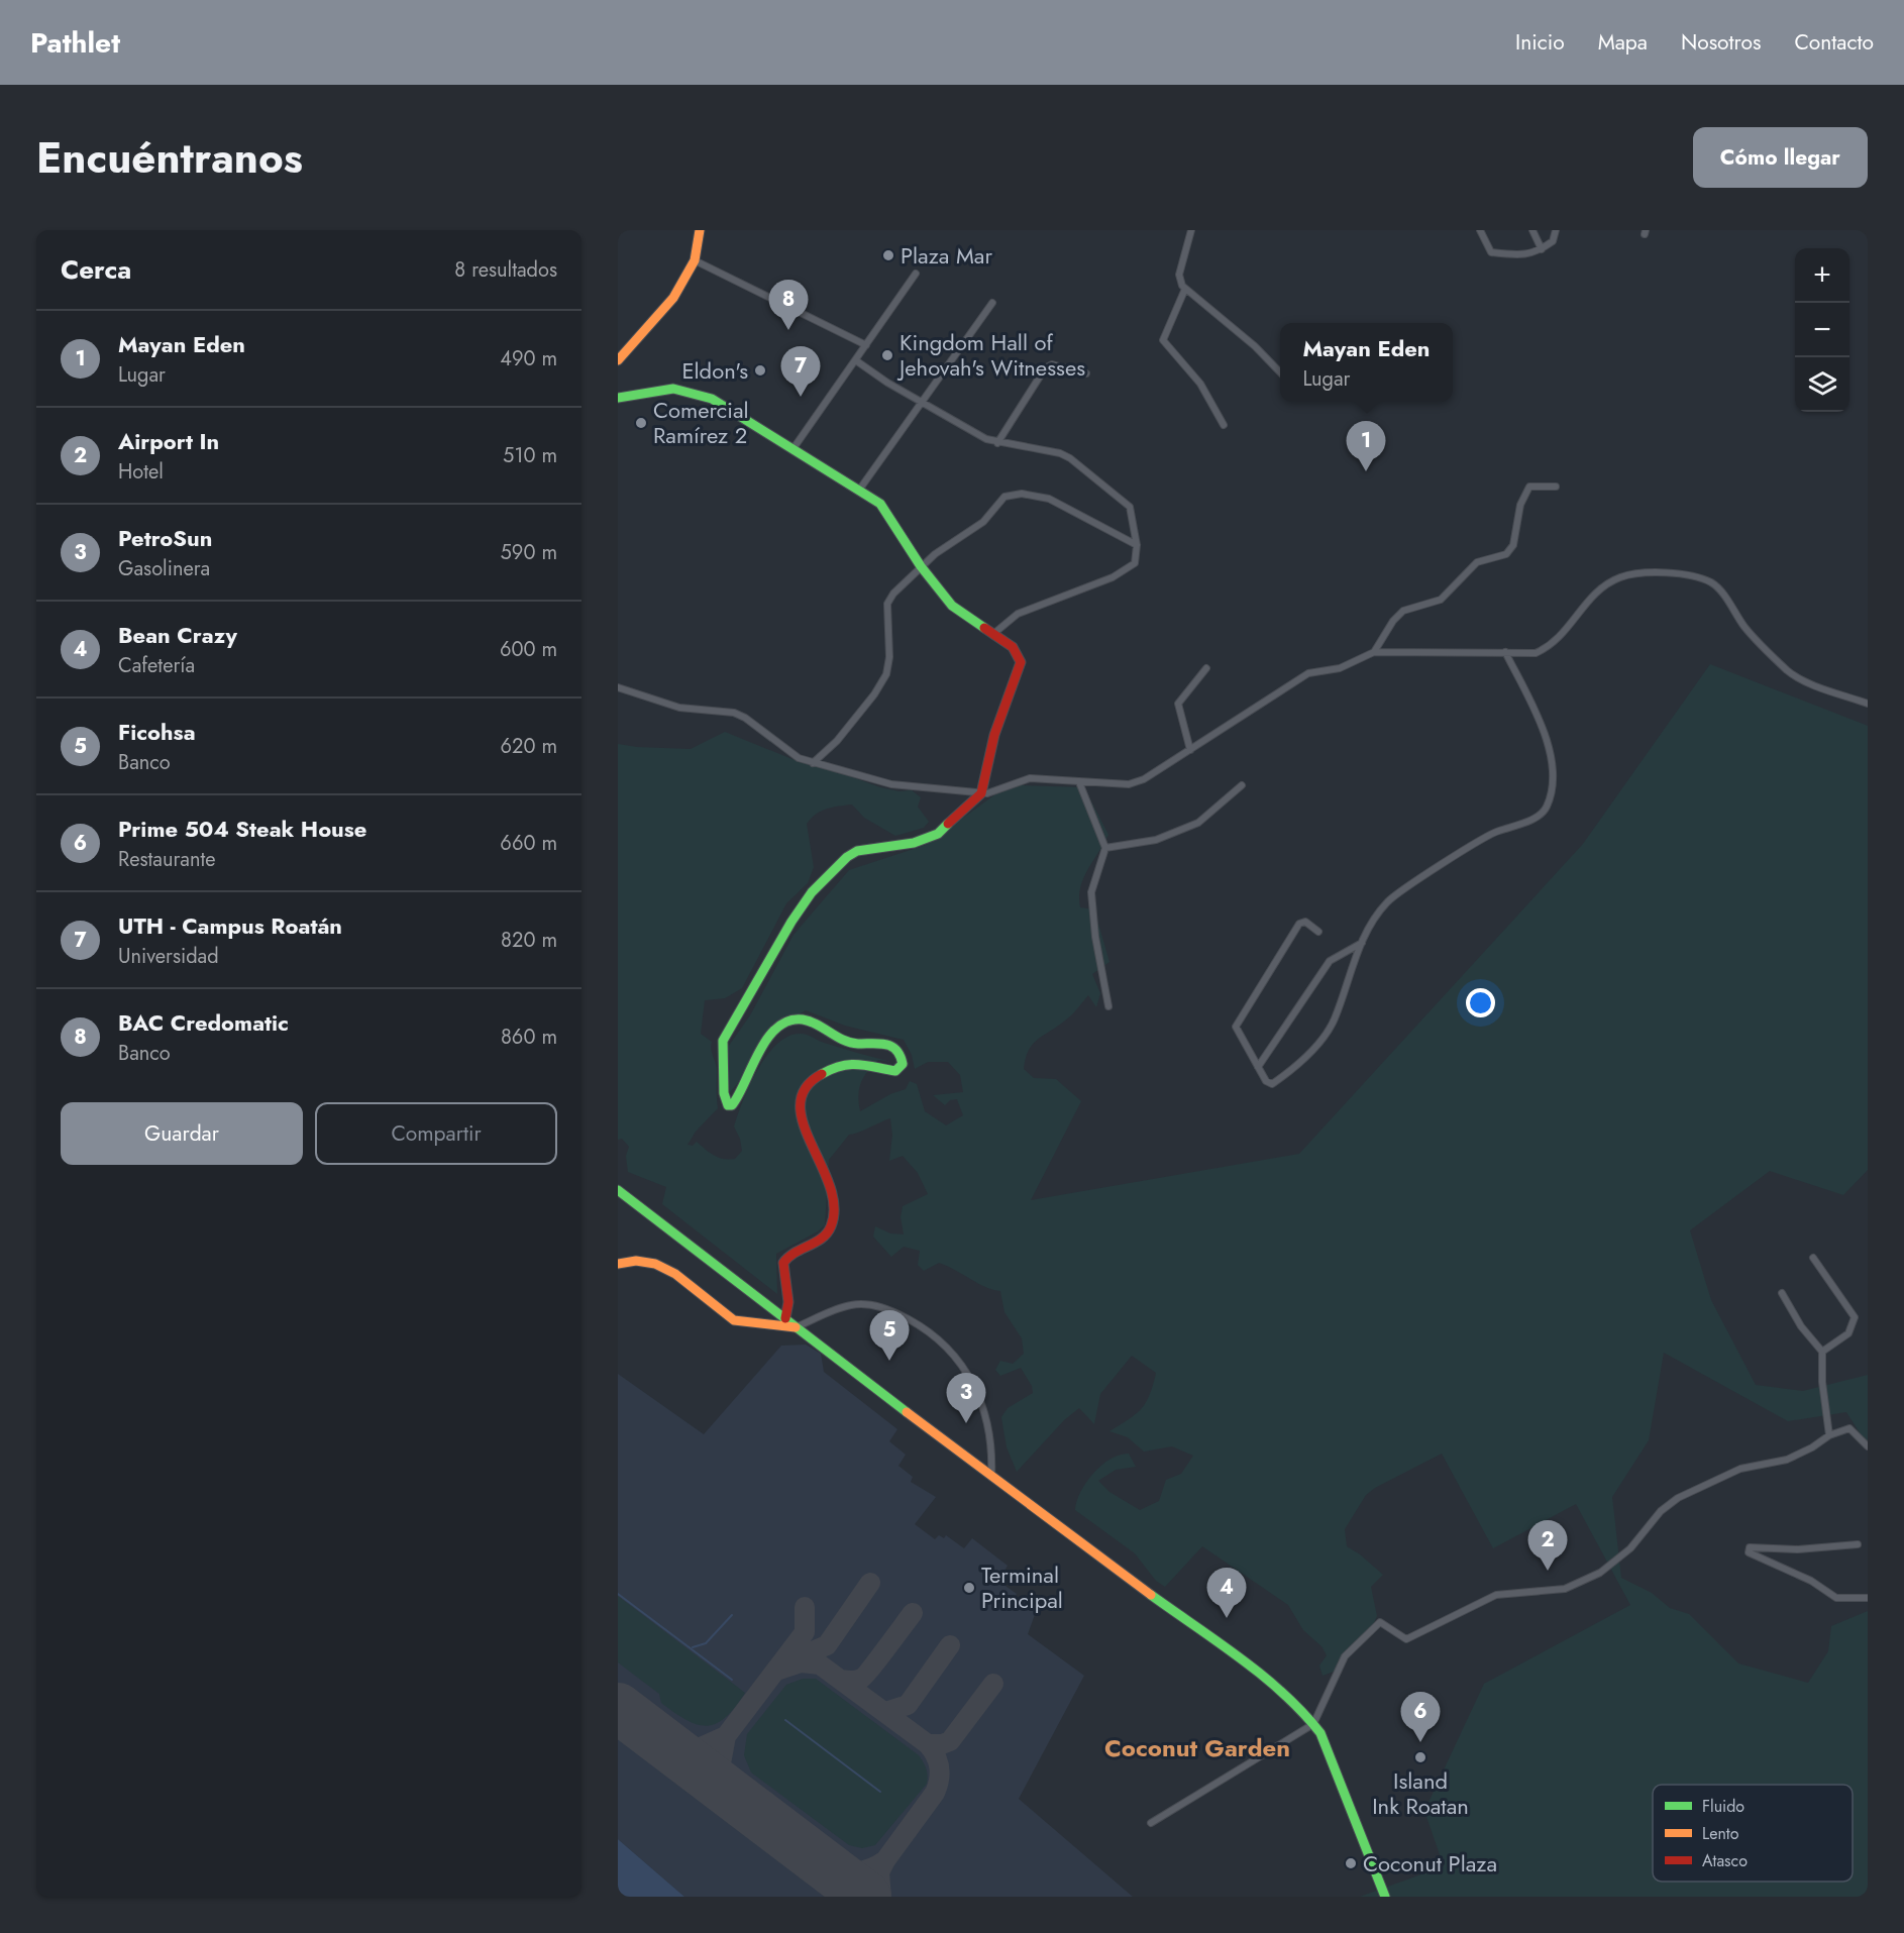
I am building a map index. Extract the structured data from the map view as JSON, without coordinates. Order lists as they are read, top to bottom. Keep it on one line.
{"districts":["Coconut Garden"],"places":["Plaza Mar","Kingdom Hall of Jehovah's Witnesses","Eldon's","Comercial Ramírez 2","Terminal Principal","Island Ink Roatan","Coconut Plaza"],"legend":["Fluido","Lento","Atasco"],"page":{"header":"Pathlet","nav":["Inicio","Mapa","Nosotros","Contacto"],"title":"Encuéntranos","buttons":["Cómo llegar",["Guardar","Compartir"]],"heading":["Cerca","8 resultados"],"map_buttons":["+","−"],"pins":["8","7","1","5","3","2","4","6"],"list":[{"mark":"1","name":"Mayan Eden","note":"Lugar","value":"490 m"},{"mark":"2","name":"Airport In","note":"Hotel","value":"510 m"},{"mark":"3","name":"PetroSun","note":"Gasolinera","value":"590 m"},{"mark":"4","name":"Bean Crazy","note":"Cafetería","value":"600 m"},{"mark":"5","name":"Ficohsa","note":"Banco","value":"620 m"},{"mark":"6","name":"Prime 504 Steak House","note":"Restaurante","value":"660 m"},{"mark":"7","name":"UTH - Campus Roatán","note":"Universidad","value":"820 m"},{"mark":"8","name":"BAC Credomatic","note":"Banco","value":"860 m"}],"popup":["Mayan Eden","Lugar"]}}
